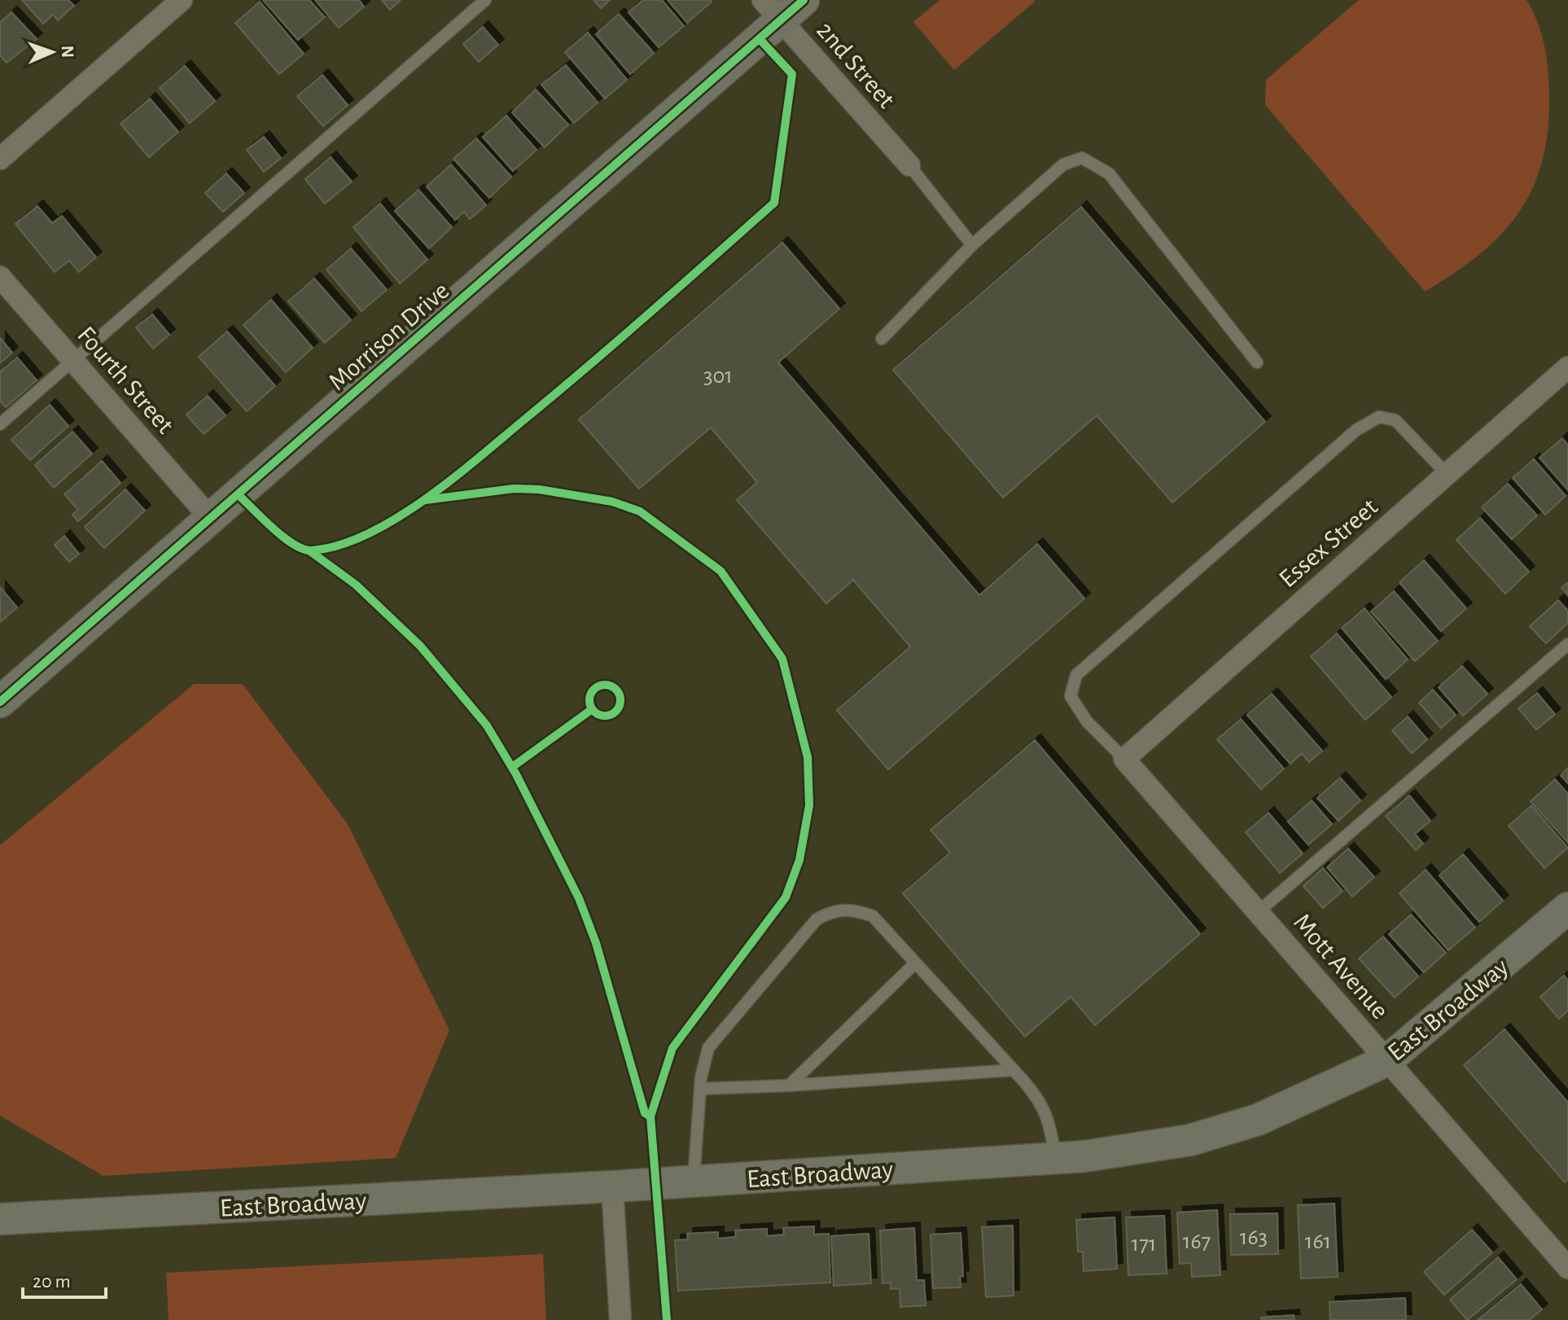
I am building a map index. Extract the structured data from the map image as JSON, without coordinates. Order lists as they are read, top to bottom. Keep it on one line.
{"streets":{"street":["2nd Street","Morrison Drive","Fourth Street","Essex Street","Mott Avenue","East Broadway"]},"crossings":[["2nd Street","Morrison Drive"],["Morrison Drive","Fourth Street"],["Essex Street","Mott Avenue"],["Mott Avenue","East Broadway"]],"house_numbers":["301","163","167","161","171"],"scale_bar":"20 m","north":"right"}
